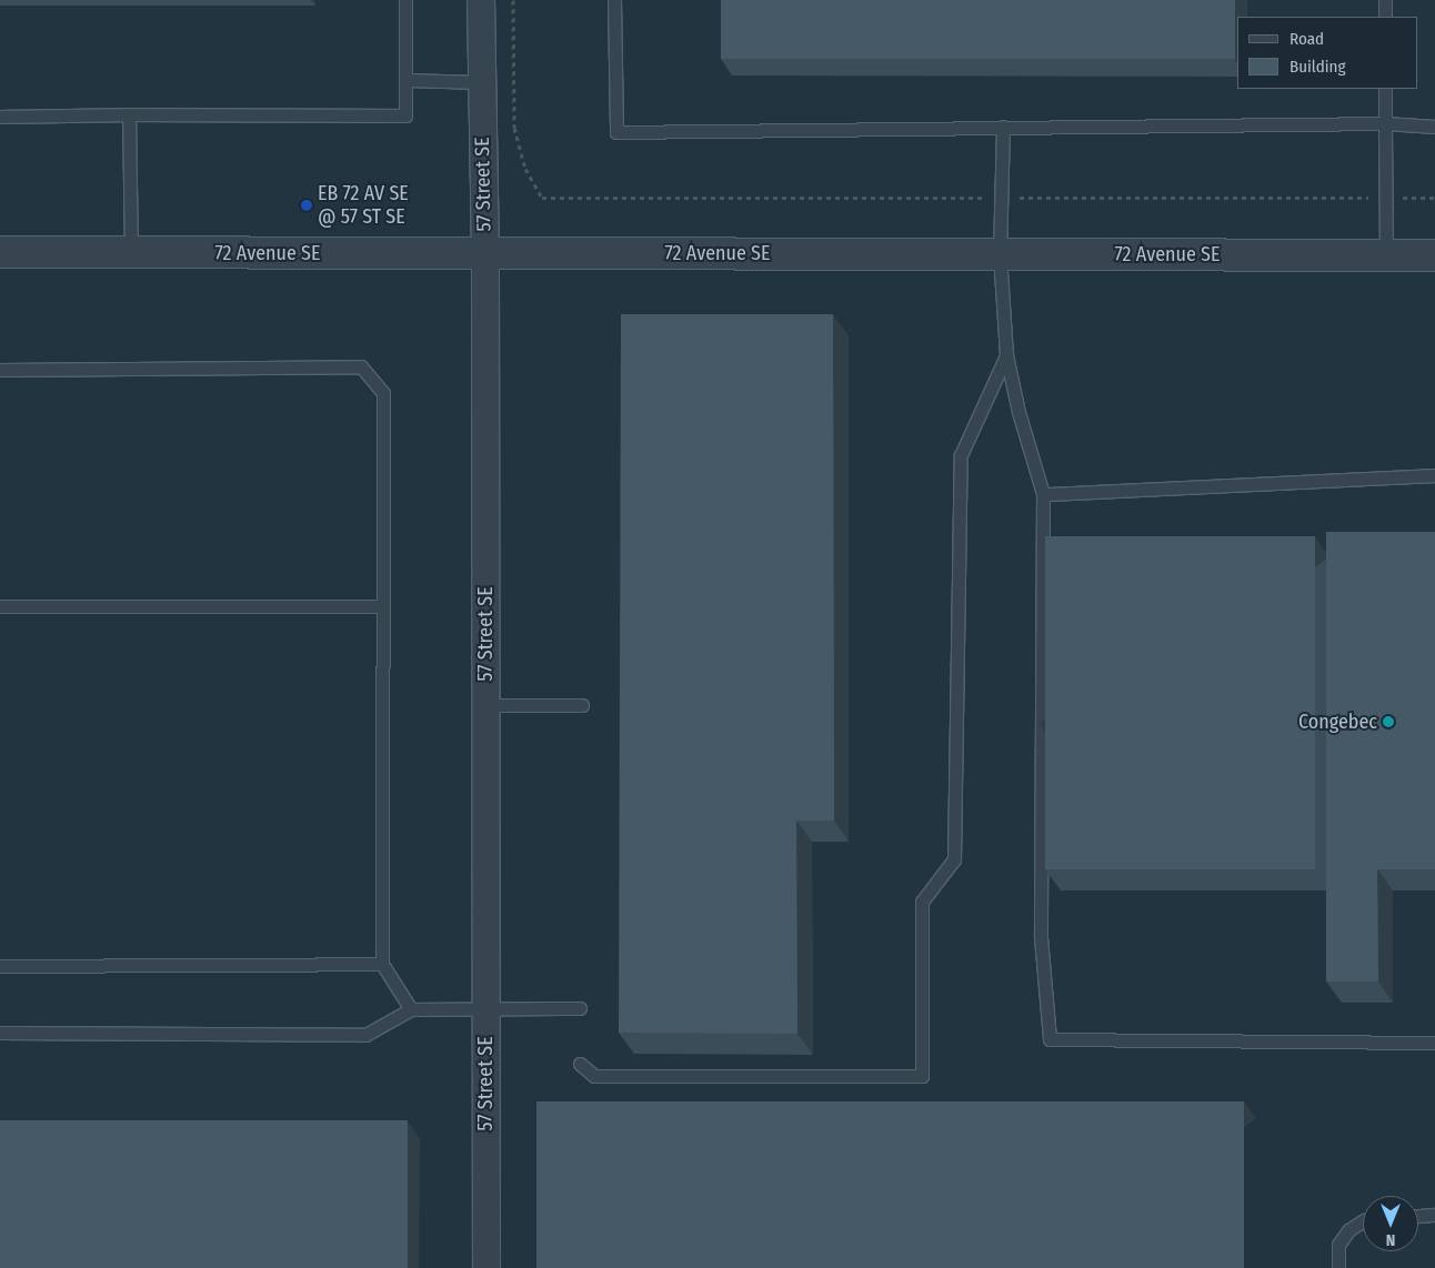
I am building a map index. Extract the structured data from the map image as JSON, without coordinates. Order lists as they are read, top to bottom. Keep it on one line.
{"streets":{"street":["57 Street SE","72 Avenue SE"]},"crossings":[["57 Street SE","72 Avenue SE"]],"places":["EB 72 AV SE @ 57 ST SE","Congebec"],"legend":["Road","Building"],"north":"bottom"}
